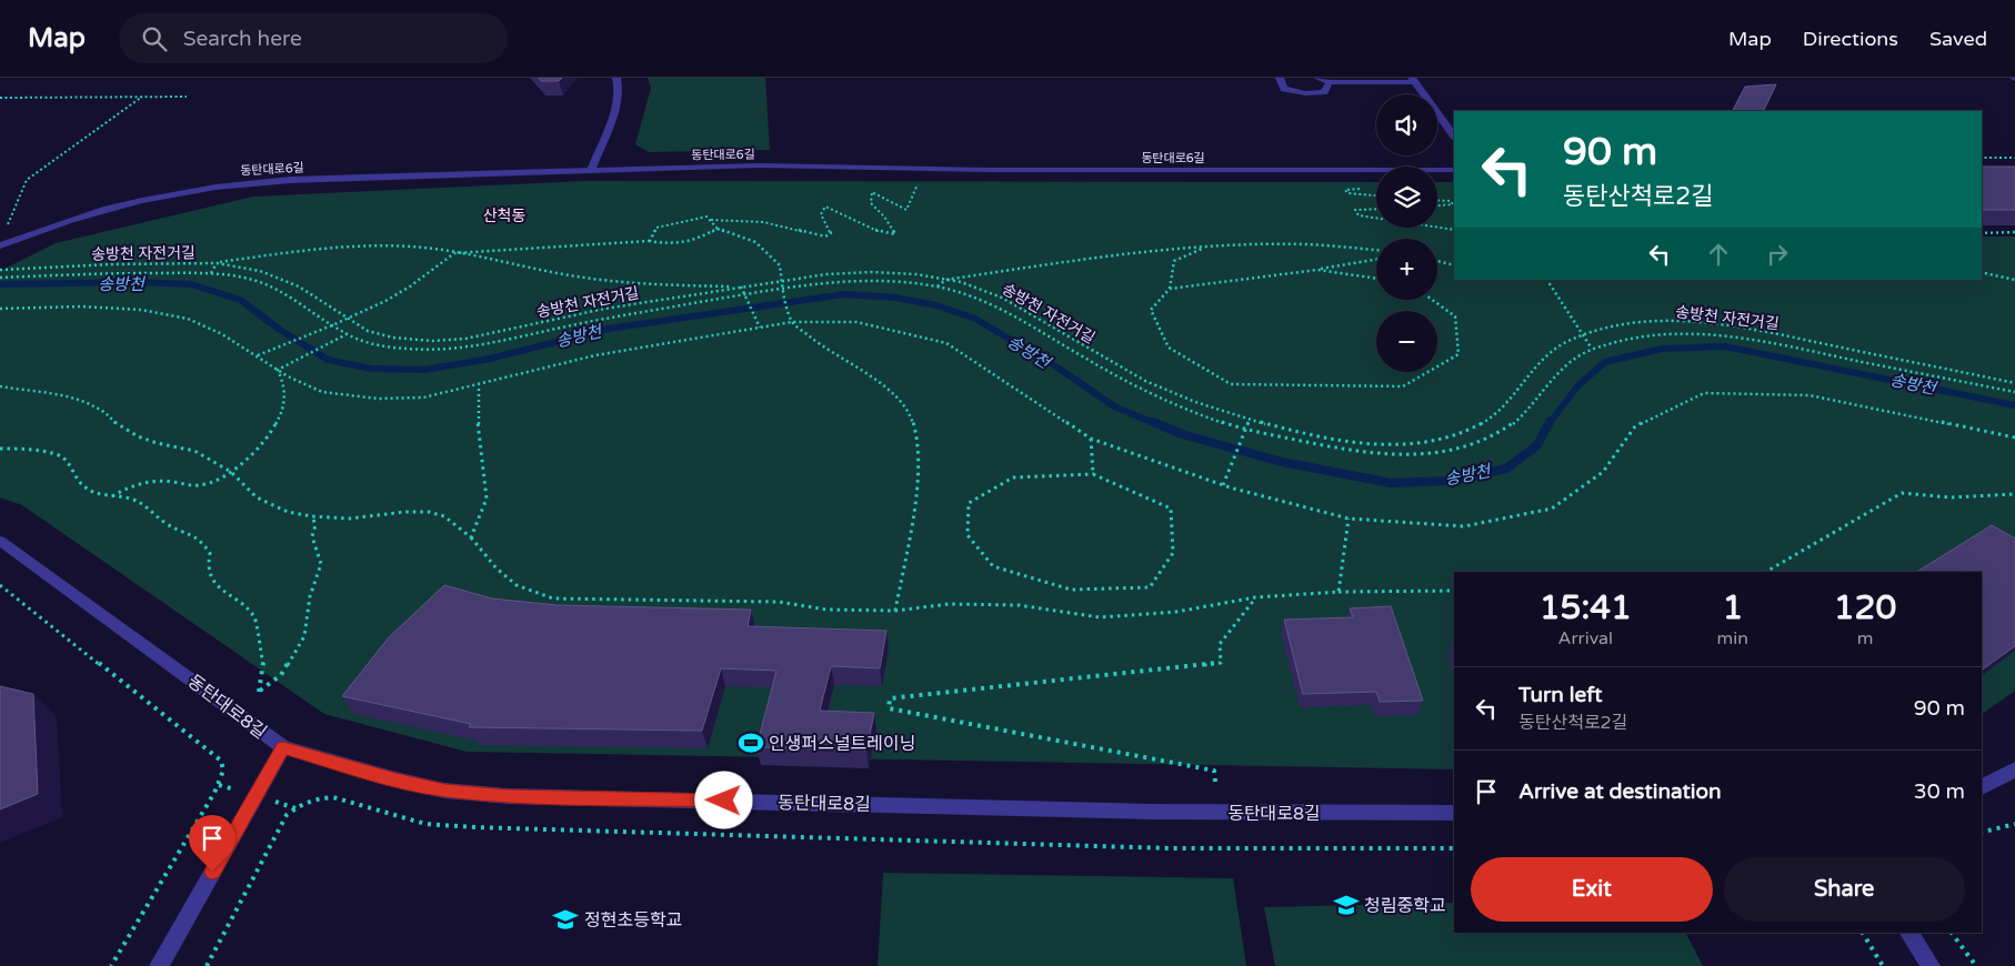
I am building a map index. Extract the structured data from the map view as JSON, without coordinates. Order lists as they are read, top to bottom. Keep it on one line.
{"streets":{"street":["동탄대로6길","동탄대로8길"],"path":["송방천 자전거길"]},"districts":["산척동"],"water":["송방천"],"places":{"sports":["인생퍼스널트레이닝"],"school or university":["청림중학교","정현초등학교"]},"page":{"header":"Map","search":"Search here","nav":["Map","Directions","Saved"],"map_buttons":["+","−"],"turn":["90 m","동탄산척로2길"],"eta":["15:41","Arrival","1","min","120","m"],"list":[{"name":"Turn left","note":"동탄산척로2길","value":"90 m"},{"name":"Arrive at destination","value":"30 m"}],"buttons":["Exit","Share"]}}
